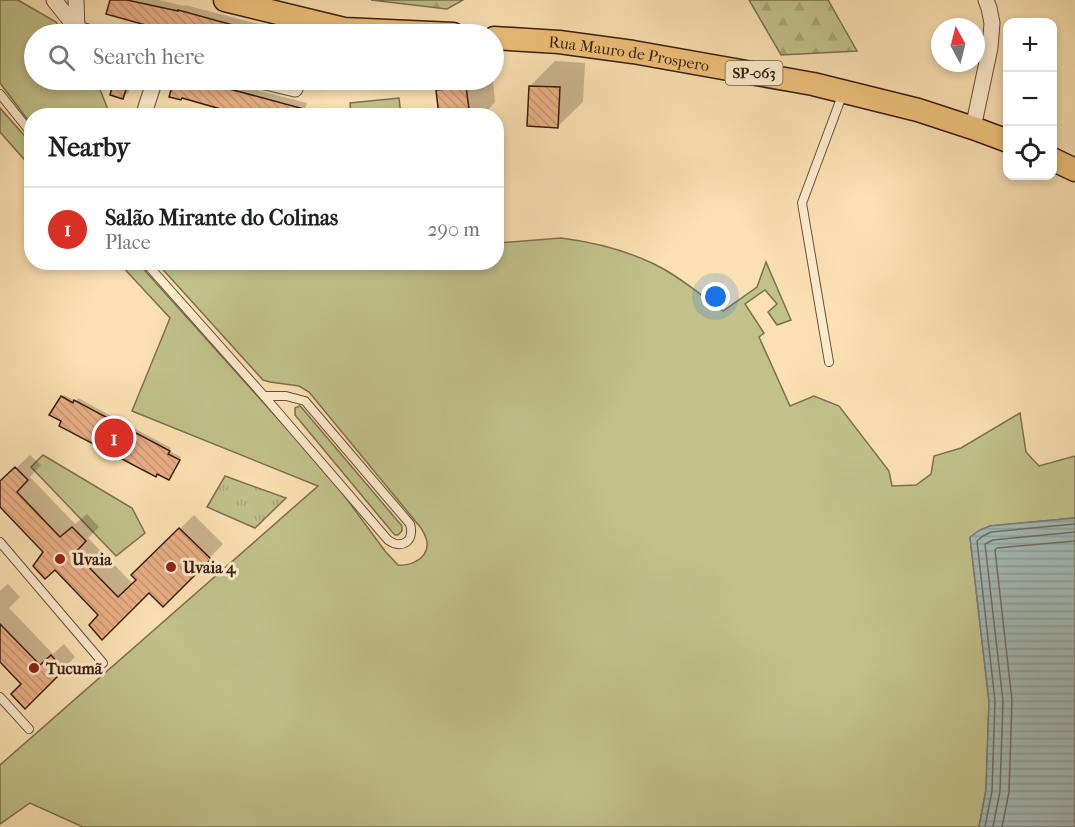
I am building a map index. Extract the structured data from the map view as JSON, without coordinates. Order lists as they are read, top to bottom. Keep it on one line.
{"streets":{"main road":["Rua Mauro de Prospero","SP-063"]},"places":["Uvaia","Uvaia 4","Tucumã"],"north":"top","page":{"map_buttons":["+","−"],"search":"Search here","heading":"Nearby","list":[{"mark":"1","name":"Salão Mirante do Colinas","note":"Place","value":"290 m"}],"pins":"1"}}
